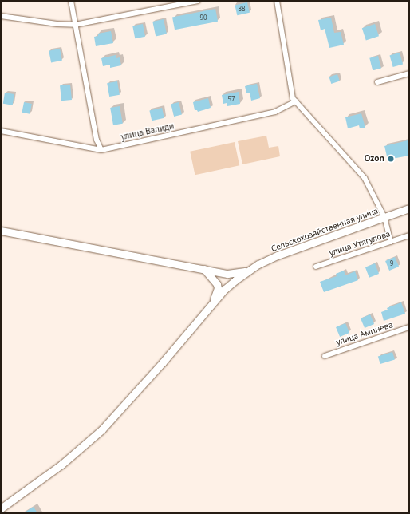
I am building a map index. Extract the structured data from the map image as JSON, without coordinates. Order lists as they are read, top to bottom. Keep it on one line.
{"streets":{"main road":["Сельскохозяйственная улица"],"street":["улица Валиди","улица Утягулова","улица Аминева"]},"places":["Ozon"],"house_numbers":["88","90","57","9"]}
